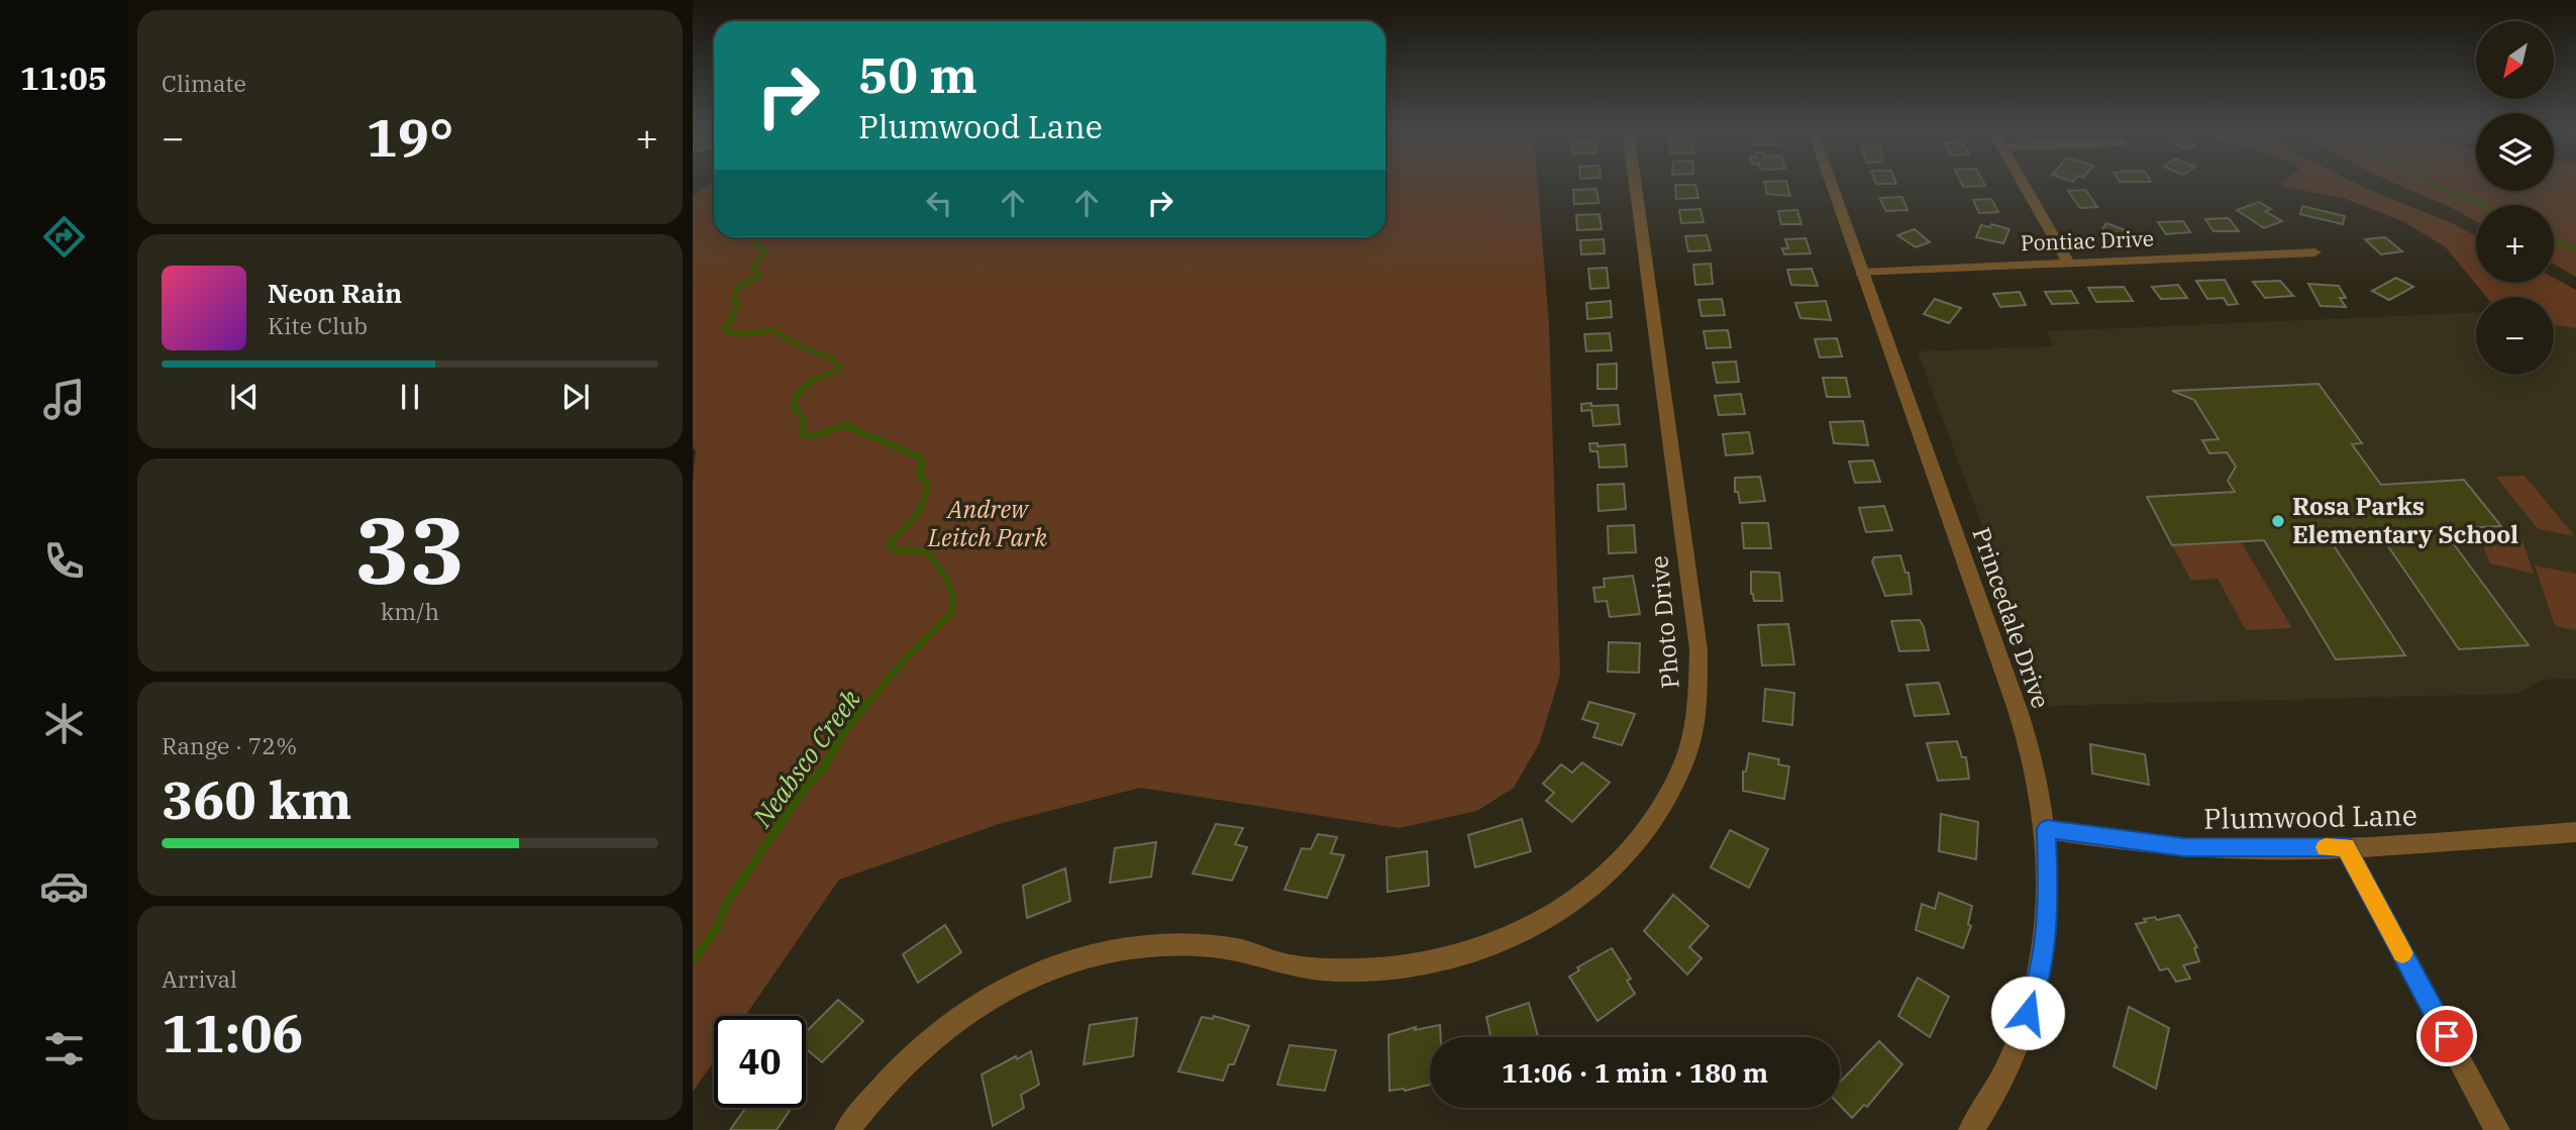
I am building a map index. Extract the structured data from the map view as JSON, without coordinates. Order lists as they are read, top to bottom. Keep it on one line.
{"streets":{"street":["Pontiac Drive","Princedale Drive","Photo Drive","Plumwood Lane"]},"crossings":[["Pontiac Drive","Princedale Drive"],["Princedale Drive","Plumwood Lane"]],"water":["Neabsco Creek"],"parks":["Andrew Leitch Park"],"places":["Rosa Parks Elementary School"],"north":"bottom left","page":{"tabs":"11:05","tile":["Climate",["33","km/h"],["Range · 72%","360 km"],["Arrival","11:06"]],"map_buttons":["+","−"],"turn":["50 m","Plumwood Lane"],"heat":["−","19°","+"],"song":["Neon Rain","Kite Club"],"limit":"40","trip":"11:06 · 1 min · 180 m"}}
